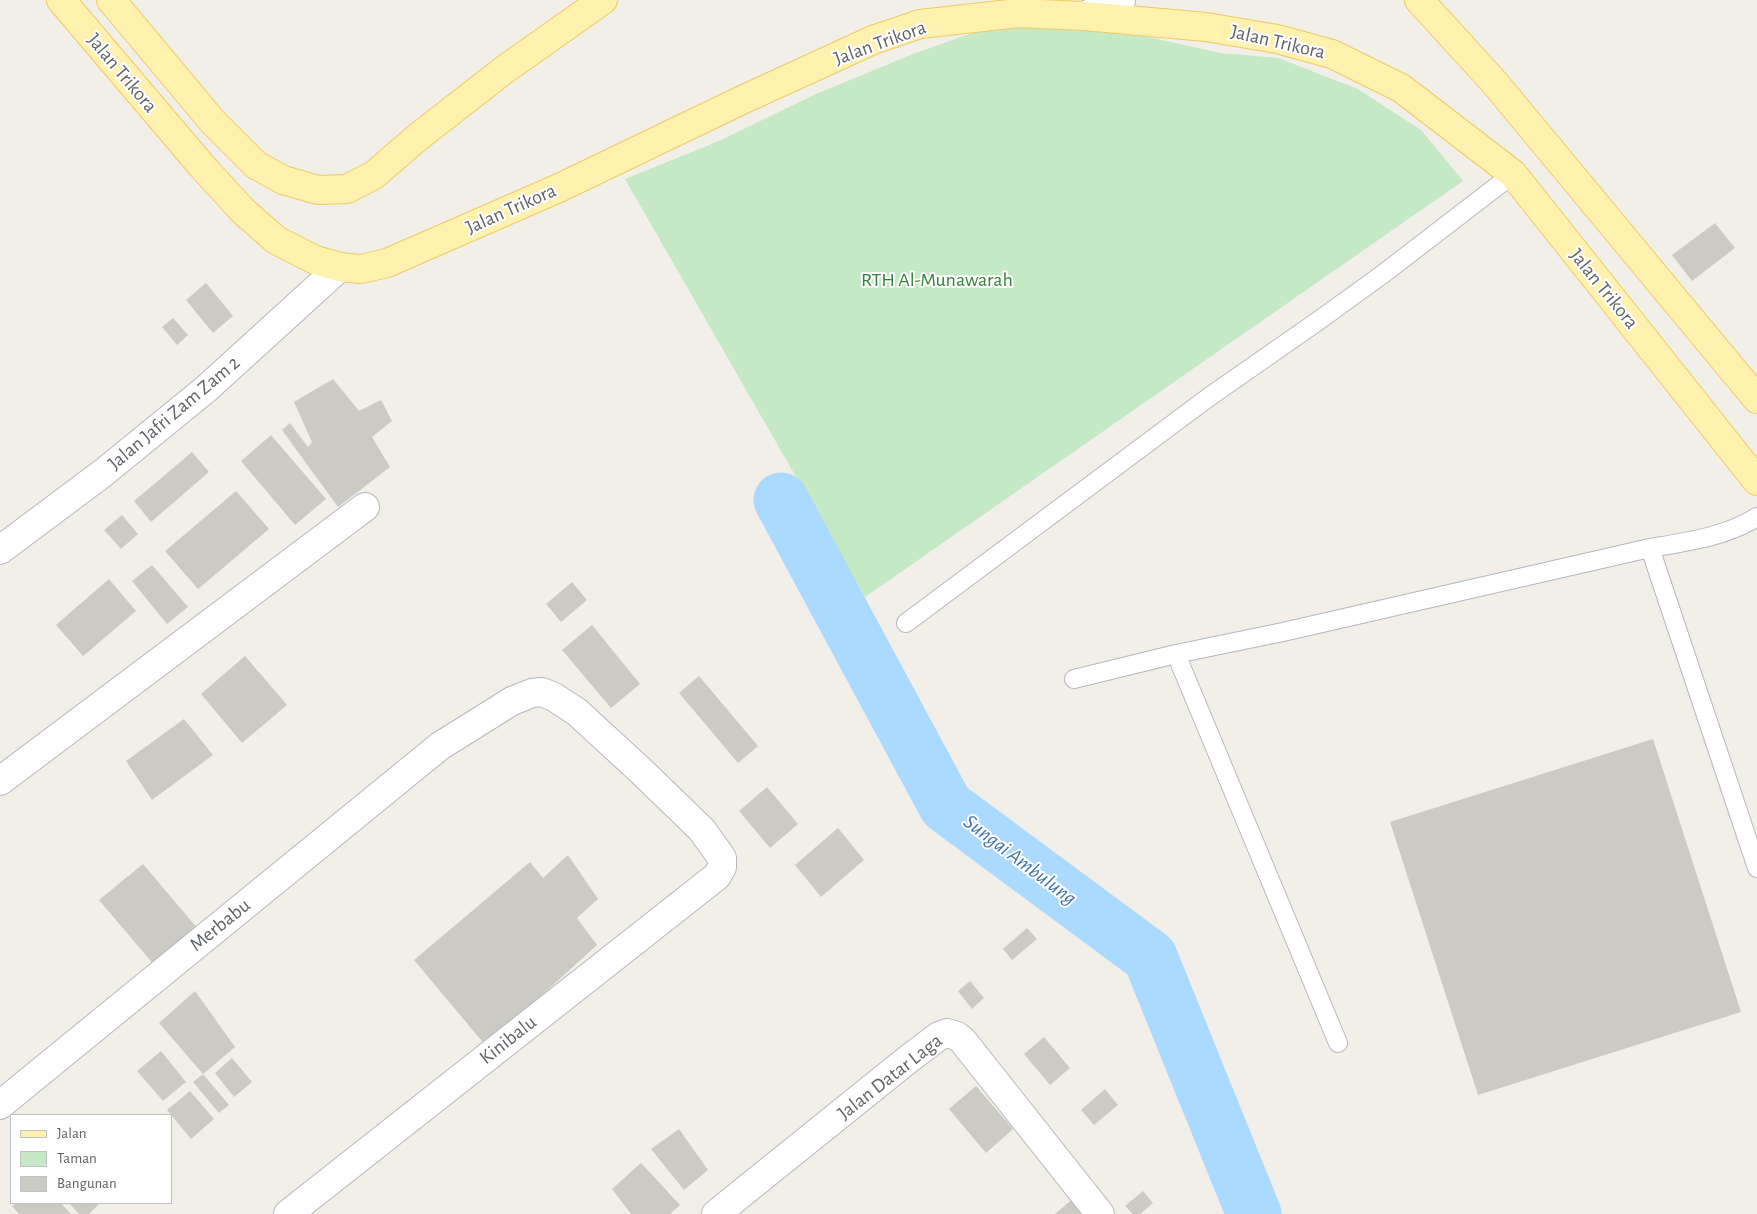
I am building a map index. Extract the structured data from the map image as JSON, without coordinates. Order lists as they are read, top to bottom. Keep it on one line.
{"streets":{"main road":["Jalan Trikora"],"street":["Jalan Jafri Zam Zam 2","Merbabu","Kinibalu","Jalan Datar Laga"]},"crossings":[["Jalan Trikora","Jalan Jafri Zam Zam 2"],["Merbabu","Kinibalu"]],"water":["Sungai Ambulung"],"parks":["RTH Al-Munawarah"],"legend":["Jalan","Taman","Bangunan"]}
